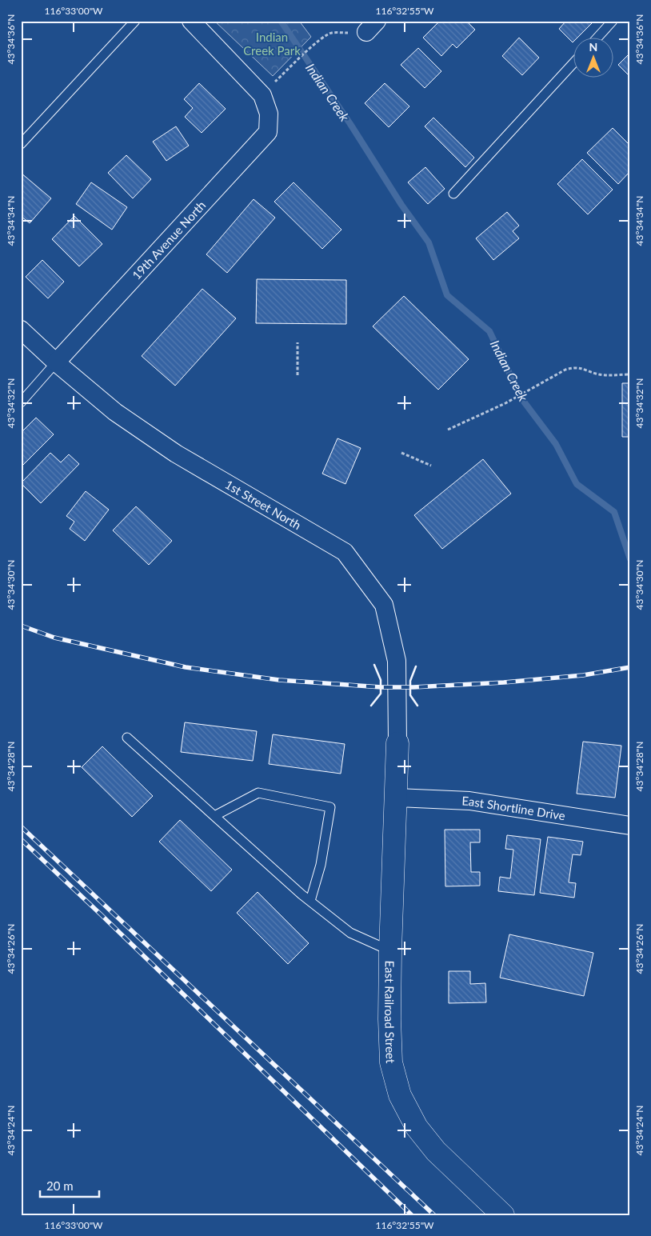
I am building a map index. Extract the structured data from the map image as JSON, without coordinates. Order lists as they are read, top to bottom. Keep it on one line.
{"streets":{"street":["19th Avenue North","1st Street North","East Shortline Drive","East Railroad Street"]},"crossings":[["19th Avenue North","1st Street North"],["1st Street North","East Railroad Street"],["East Shortline Drive","East Railroad Street"]],"water":["Indian Creek"],"parks":["Indian Creek Park"],"scale_bar":"20 m","north":"top","coordinates":["116°33'00\"W","116°32'55\"W","43°34'36\"N","43°34'34\"N","43°34'32\"N","43°34'30\"N","43°34'28\"N","43°34'26\"N","43°34'24\"N"]}
